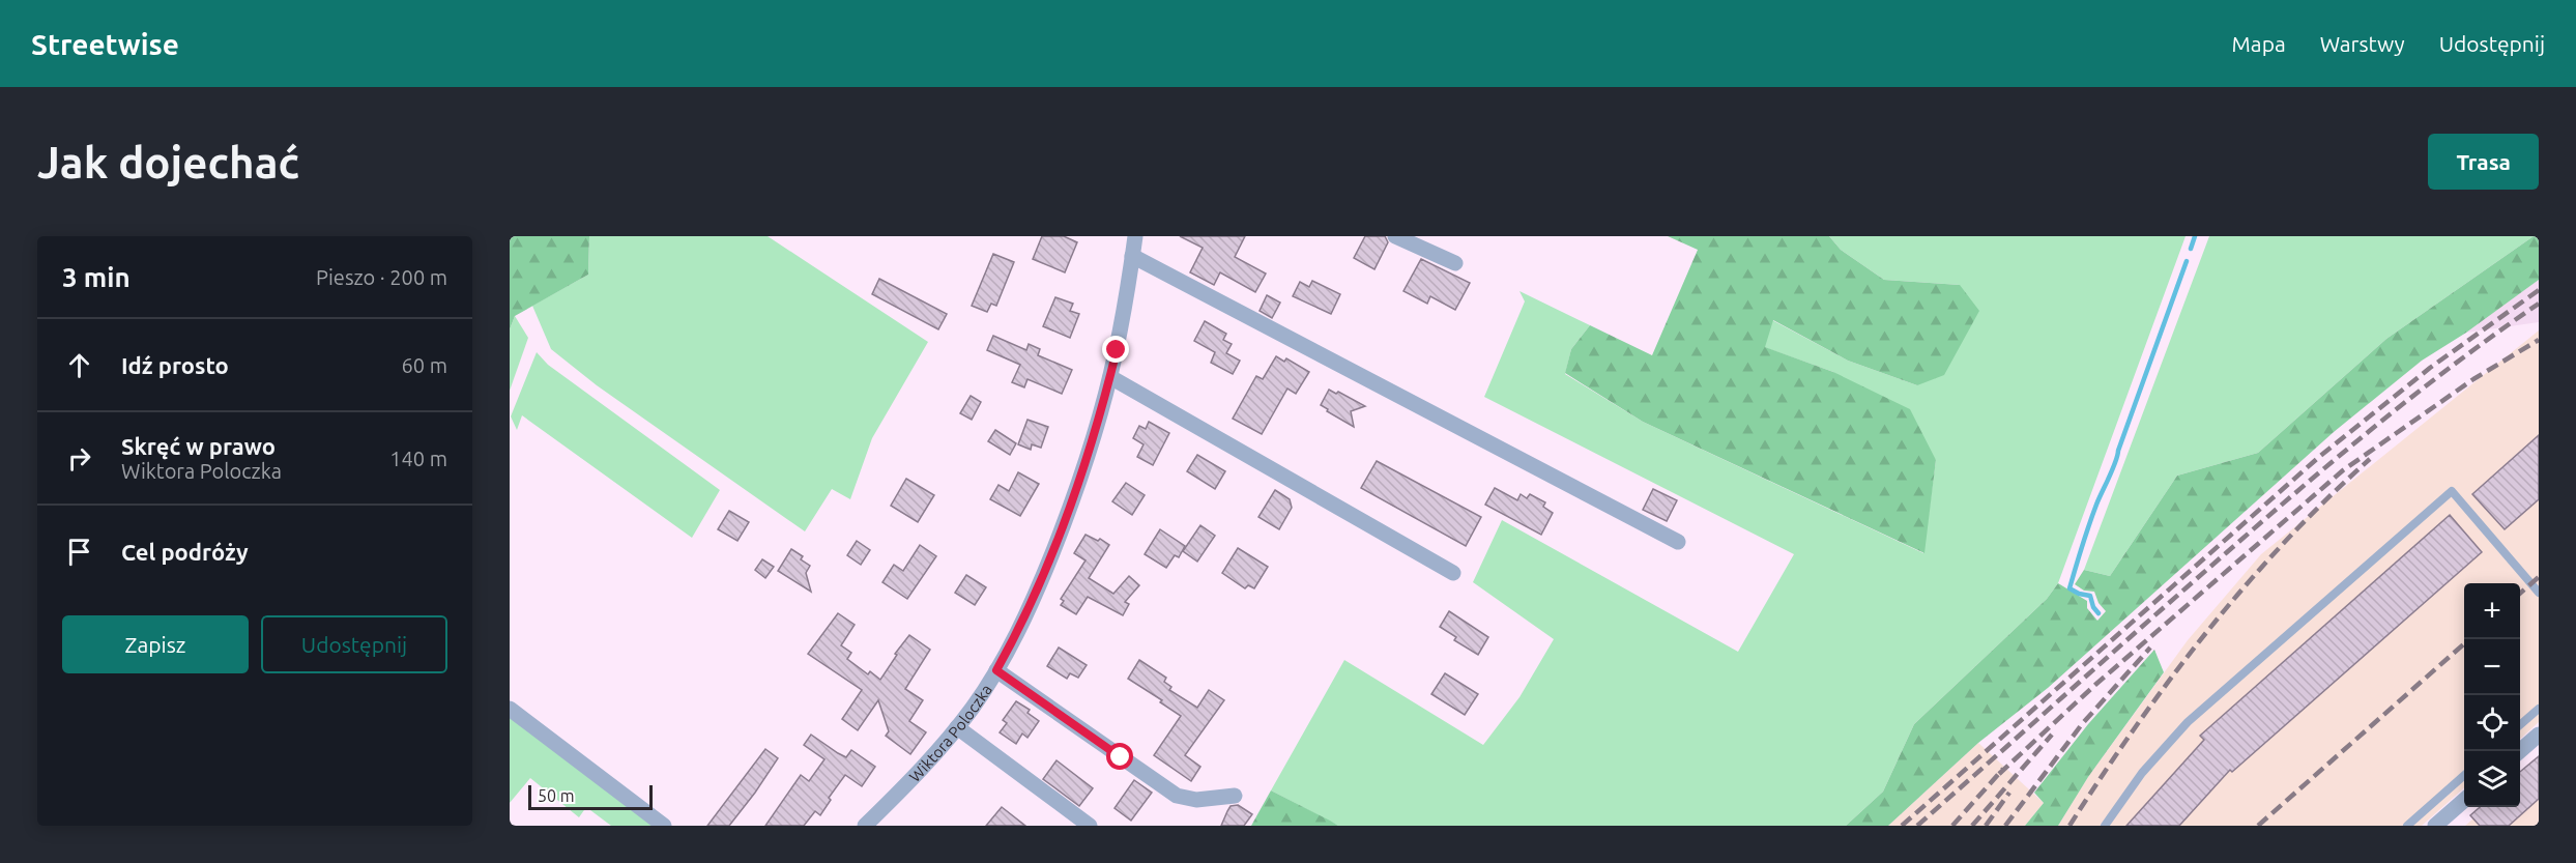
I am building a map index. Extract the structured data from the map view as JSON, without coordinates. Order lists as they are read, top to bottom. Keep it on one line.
{"streets":{"street":["Wiktora Poloczka"]},"scale_bar":"50 m","page":{"header":"Streetwise","nav":["Mapa","Warstwy","Udostępnij"],"buttons":["Trasa",["Zapisz","Udostępnij"]],"title":"Jak dojechać","heading":["3 min","Pieszo · 200 m"],"list":[["Idź prosto","60 m"],["Skręć w prawo","Wiktora Poloczka","140 m"],"Cel podróży"],"map_buttons":["+","−"],"scale":"50 m"}}
